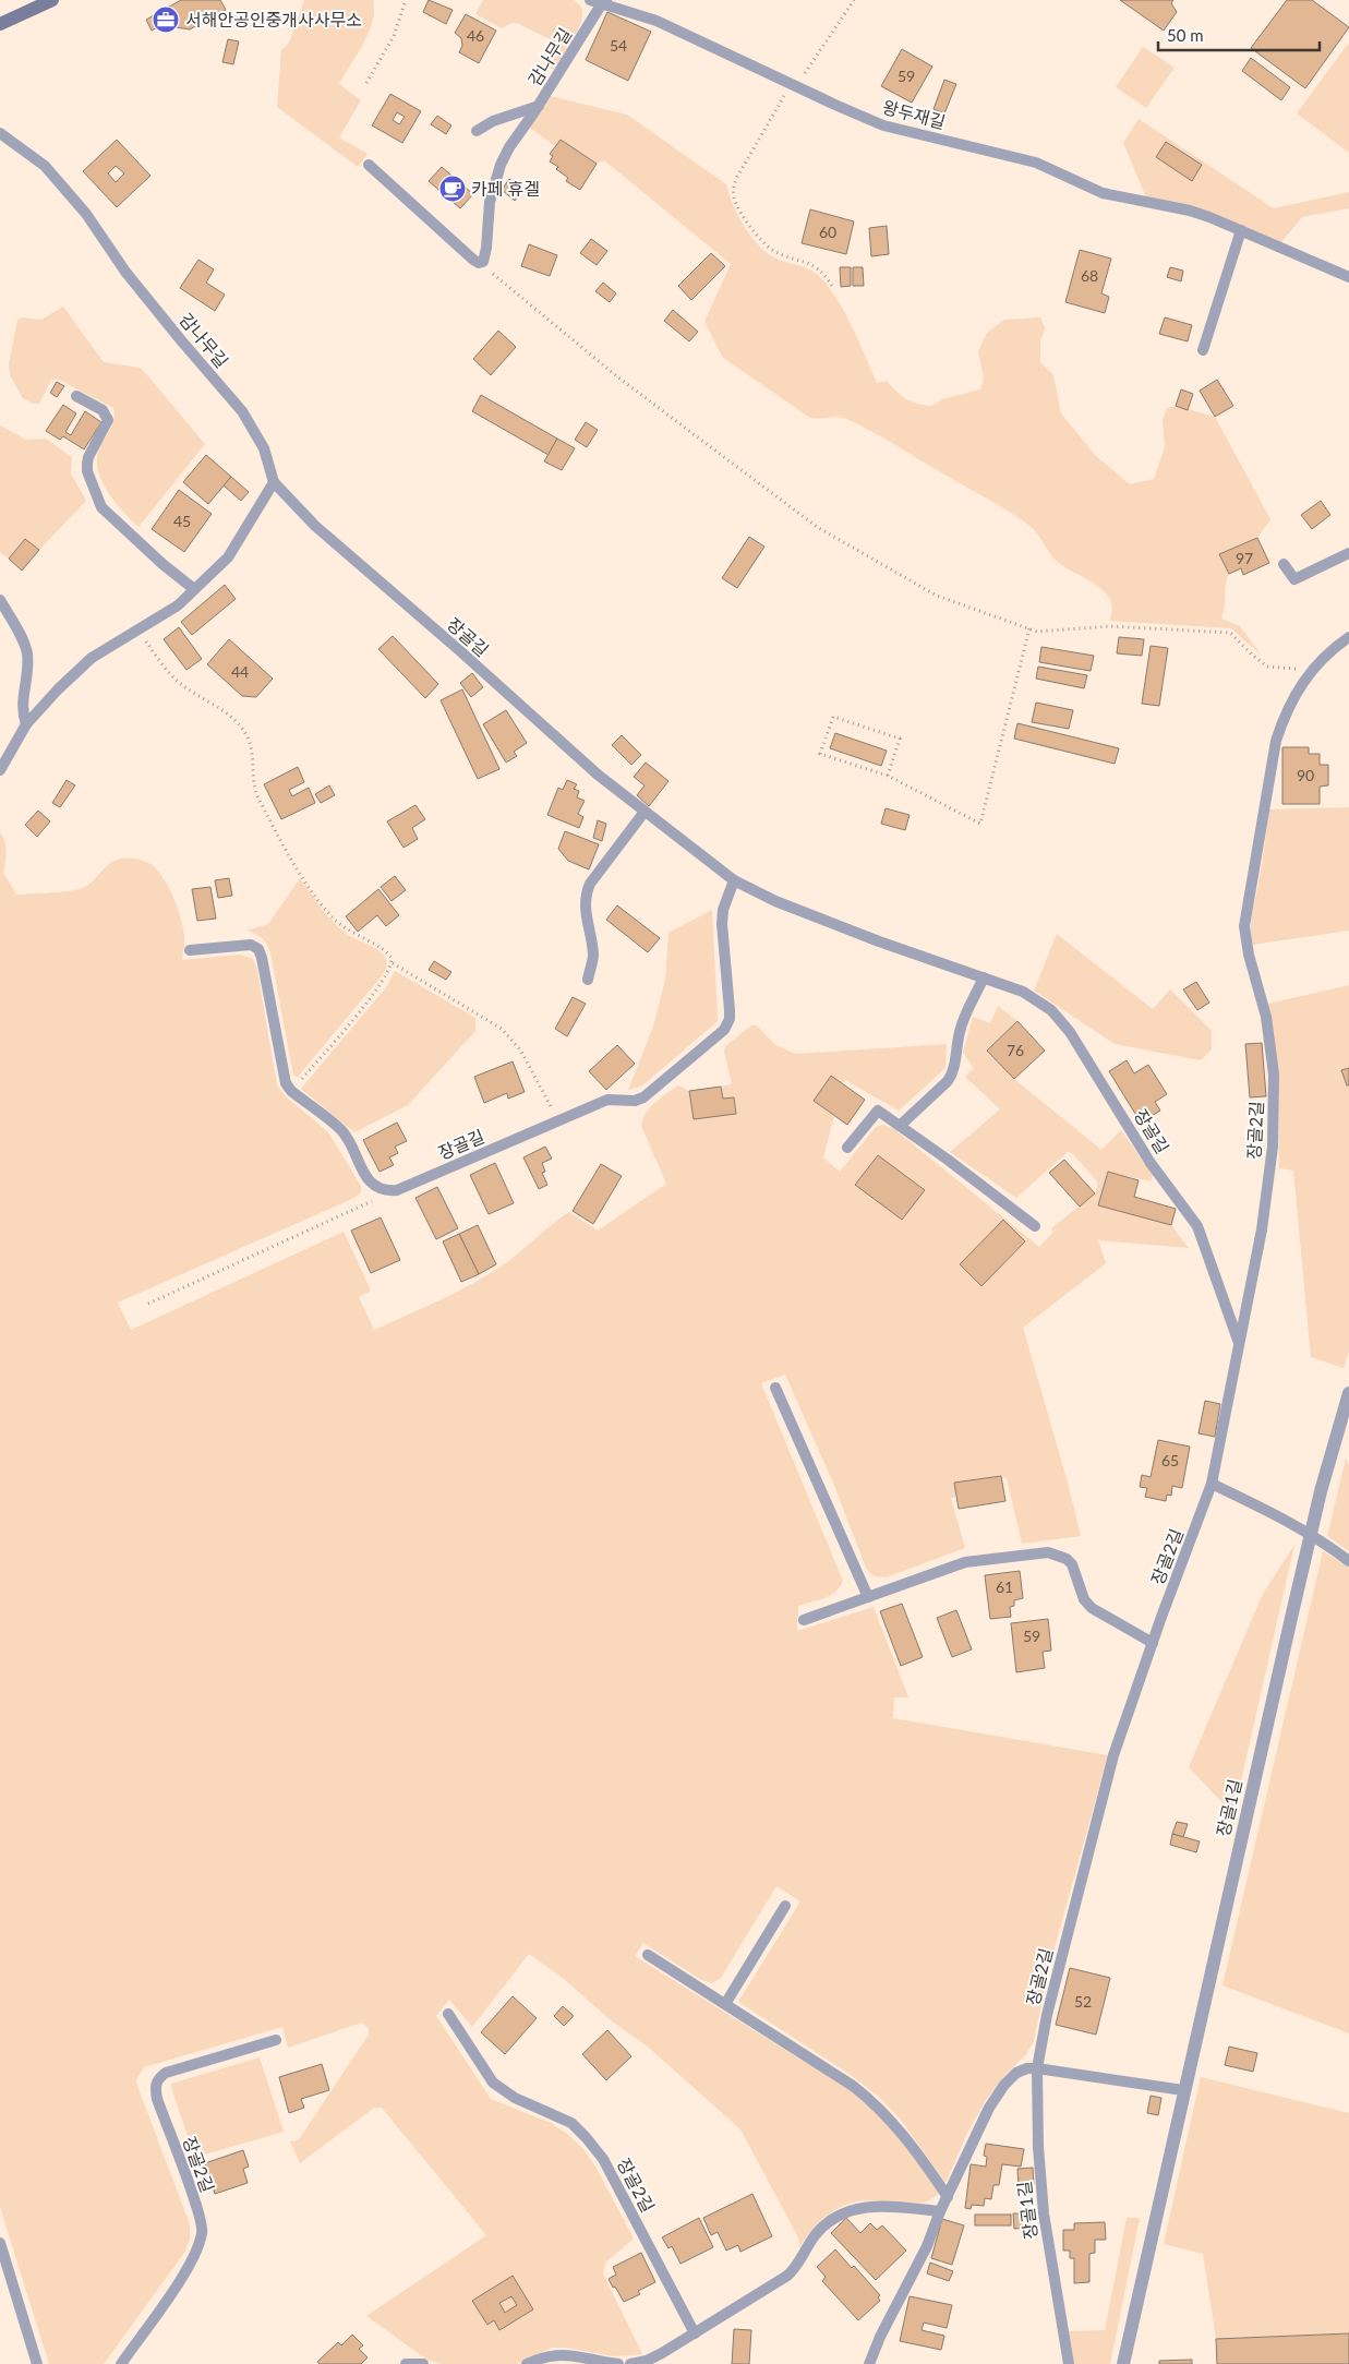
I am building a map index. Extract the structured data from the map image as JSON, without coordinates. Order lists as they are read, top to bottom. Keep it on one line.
{"streets":{"street":["장골1길"],"lane":["감나무길","왕두재길","장골길","장골2길"]},"crossings":[["감나무길","왕두재길"],["감나무길","장골길"],["장골길","장골2길"],["장골2길","장골1길"]],"places":{"office":["서해안공인중개사사무소"],"cafe":["카페 휴겔"]},"house_numbers":["46","54","59","60","68","45","97","44","90","76","65","61","59","52"],"scale_bar":"50 m"}
